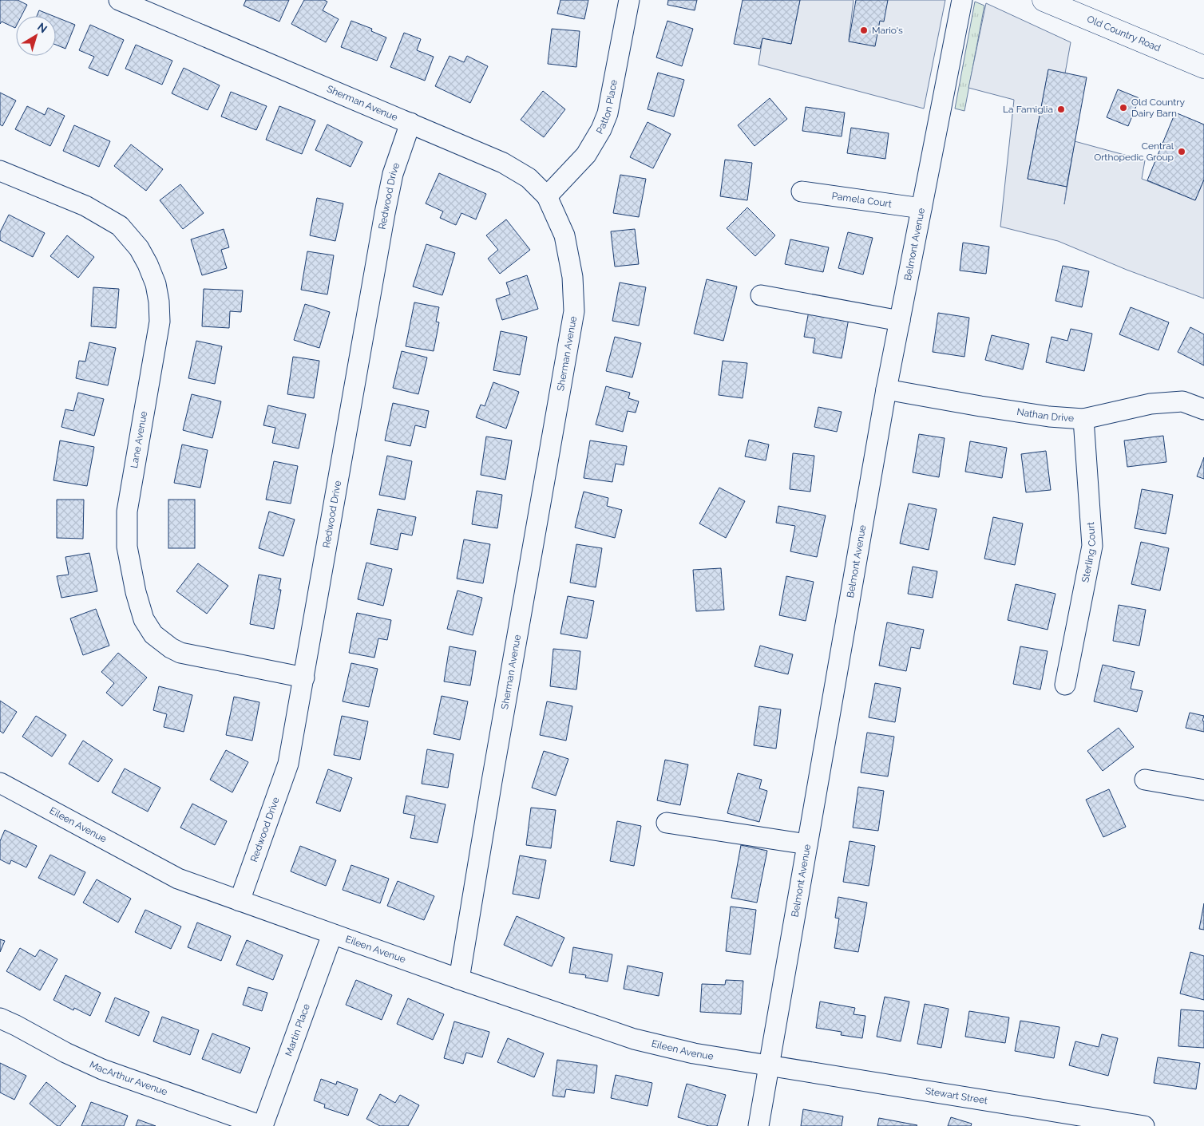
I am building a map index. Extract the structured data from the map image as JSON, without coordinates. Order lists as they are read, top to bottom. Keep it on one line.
{"streets":{"main road":["Old Country Road"],"street":["Sherman Avenue","Patton Place","Redwood Drive","Pamela Court","Belmont Avenue","Nathan Drive","Lane Avenue","Sterling Court","Eileen Avenue","Martin Place","MacArthur Avenue","Stewart Street"]},"crossings":[["Sherman Avenue","Patton Place"],["Sherman Avenue","Redwood Drive"],["Sherman Avenue","Eileen Avenue"],["Redwood Drive","Lane Avenue"],["Redwood Drive","Eileen Avenue"],["Pamela Court","Belmont Avenue"],["Belmont Avenue","Nathan Drive"],["Belmont Avenue","Eileen Avenue"],["Belmont Avenue","Stewart Street"],["Nathan Drive","Sterling Court"],["Eileen Avenue","Martin Place"],["Eileen Avenue","Stewart Street"],["Martin Place","MacArthur Avenue"]],"places":["Mario's","Old Country Dairy Barn","La Famiglia","Central Orthopedic Group"],"north":"top right"}
